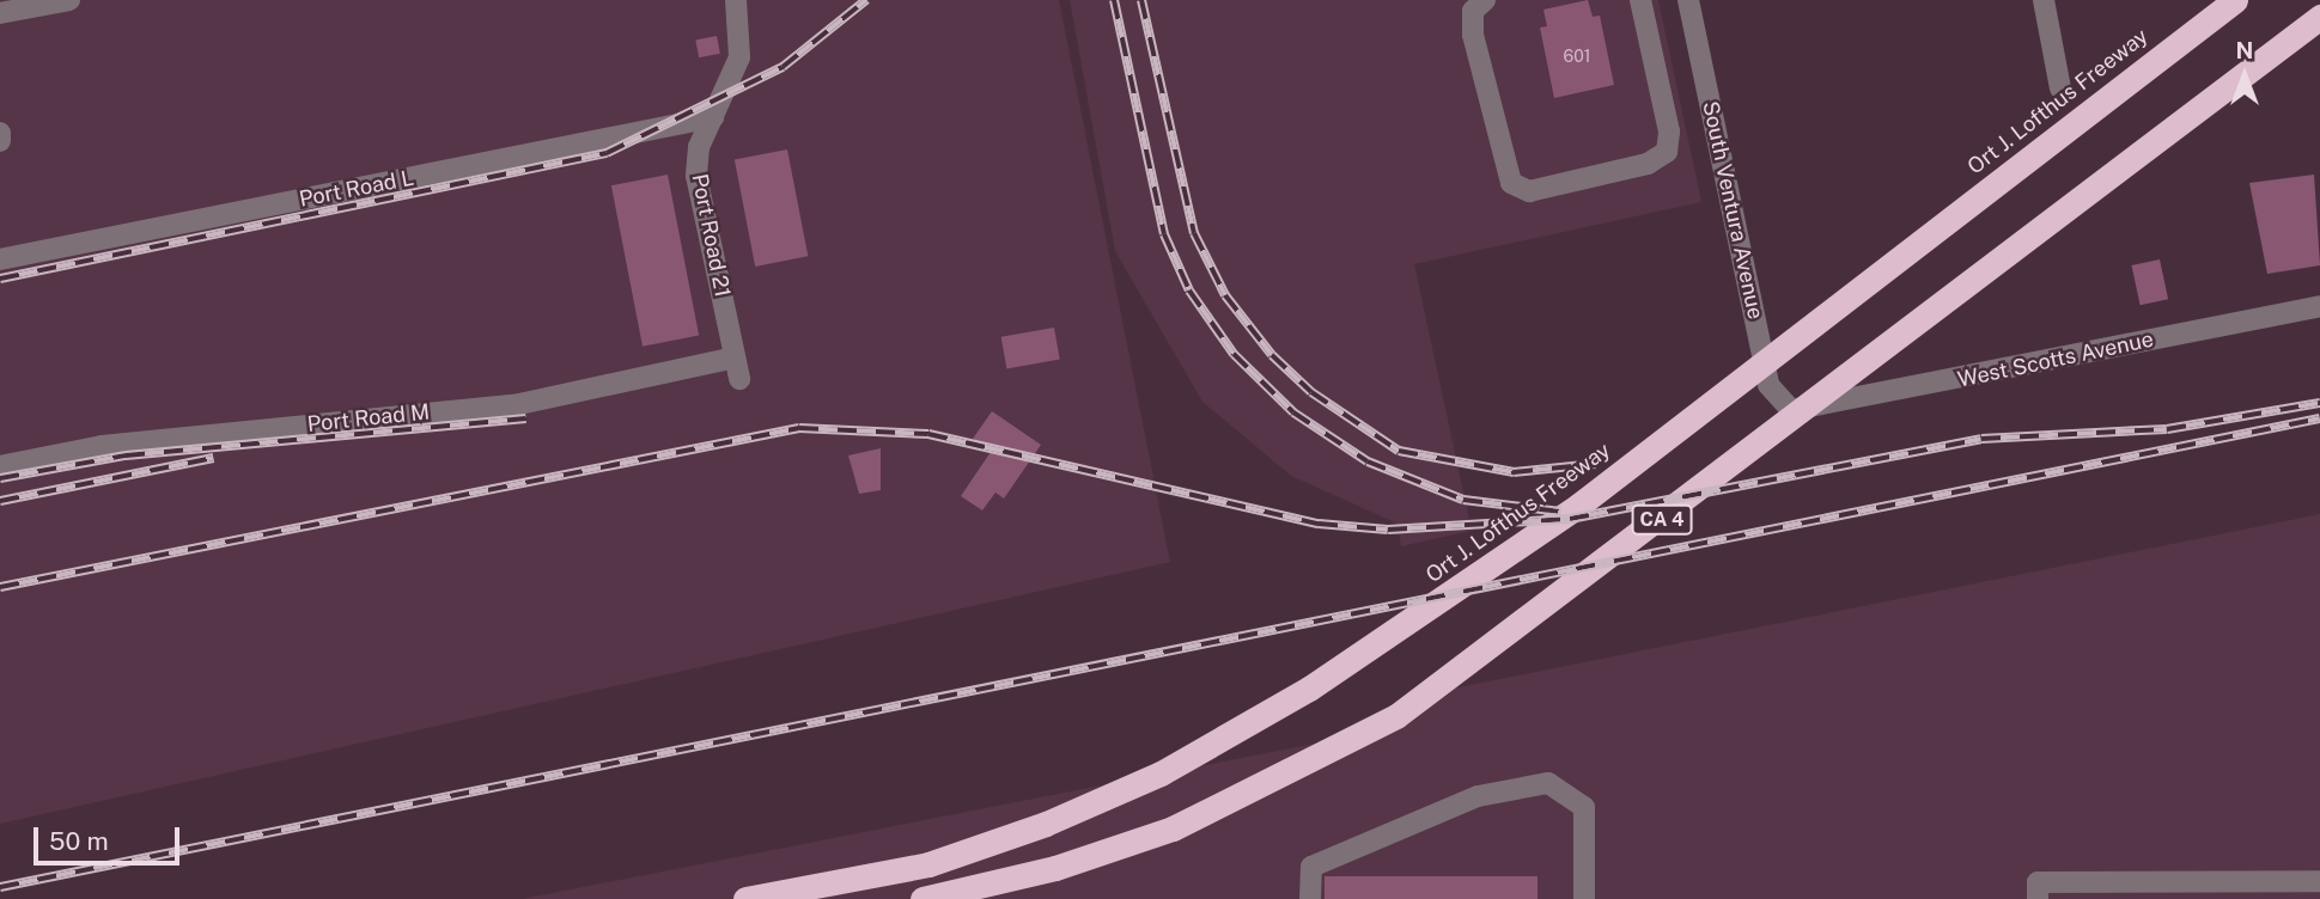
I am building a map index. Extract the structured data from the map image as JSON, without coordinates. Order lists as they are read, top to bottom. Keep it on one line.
{"streets":{"highway":["Ort J. Lofthus Freeway","CA 4"],"street":["Port Road L","South Ventura Avenue","Port Road 21","West Scotts Avenue","Port Road M"]},"crossings":[["Port Road L","Port Road 21"],["South Ventura Avenue","West Scotts Avenue"],["Port Road 21","Port Road M"]],"house_numbers":["601"],"scale_bar":"50 m","north":"top"}
